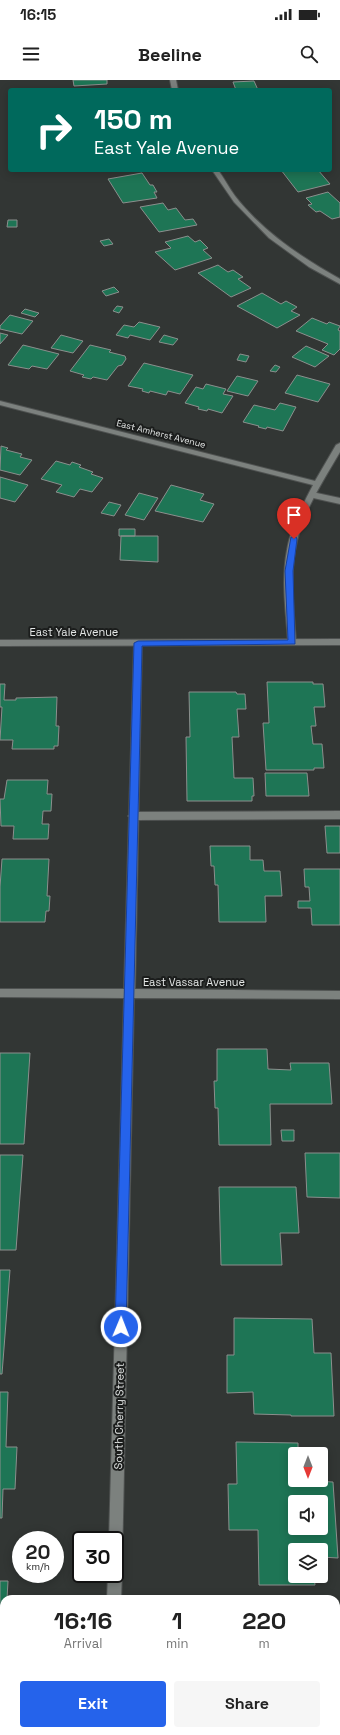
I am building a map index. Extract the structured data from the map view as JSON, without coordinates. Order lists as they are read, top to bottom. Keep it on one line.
{"streets":{"street":["East Amherst Avenue","East Yale Avenue","East Vassar Avenue","South Cherry Street"]},"crossings":[["East Yale Avenue","South Cherry Street"],["East Vassar Avenue","South Cherry Street"]],"north":"bottom","page":{"status":"16:15","header":"Beeline","turn":["150 m","East Yale Avenue"],"speed":"20 km/h","limit":"30","eta":["16:16","Arrival","1","min","220","m"],"buttons":["Exit","Share"]}}
